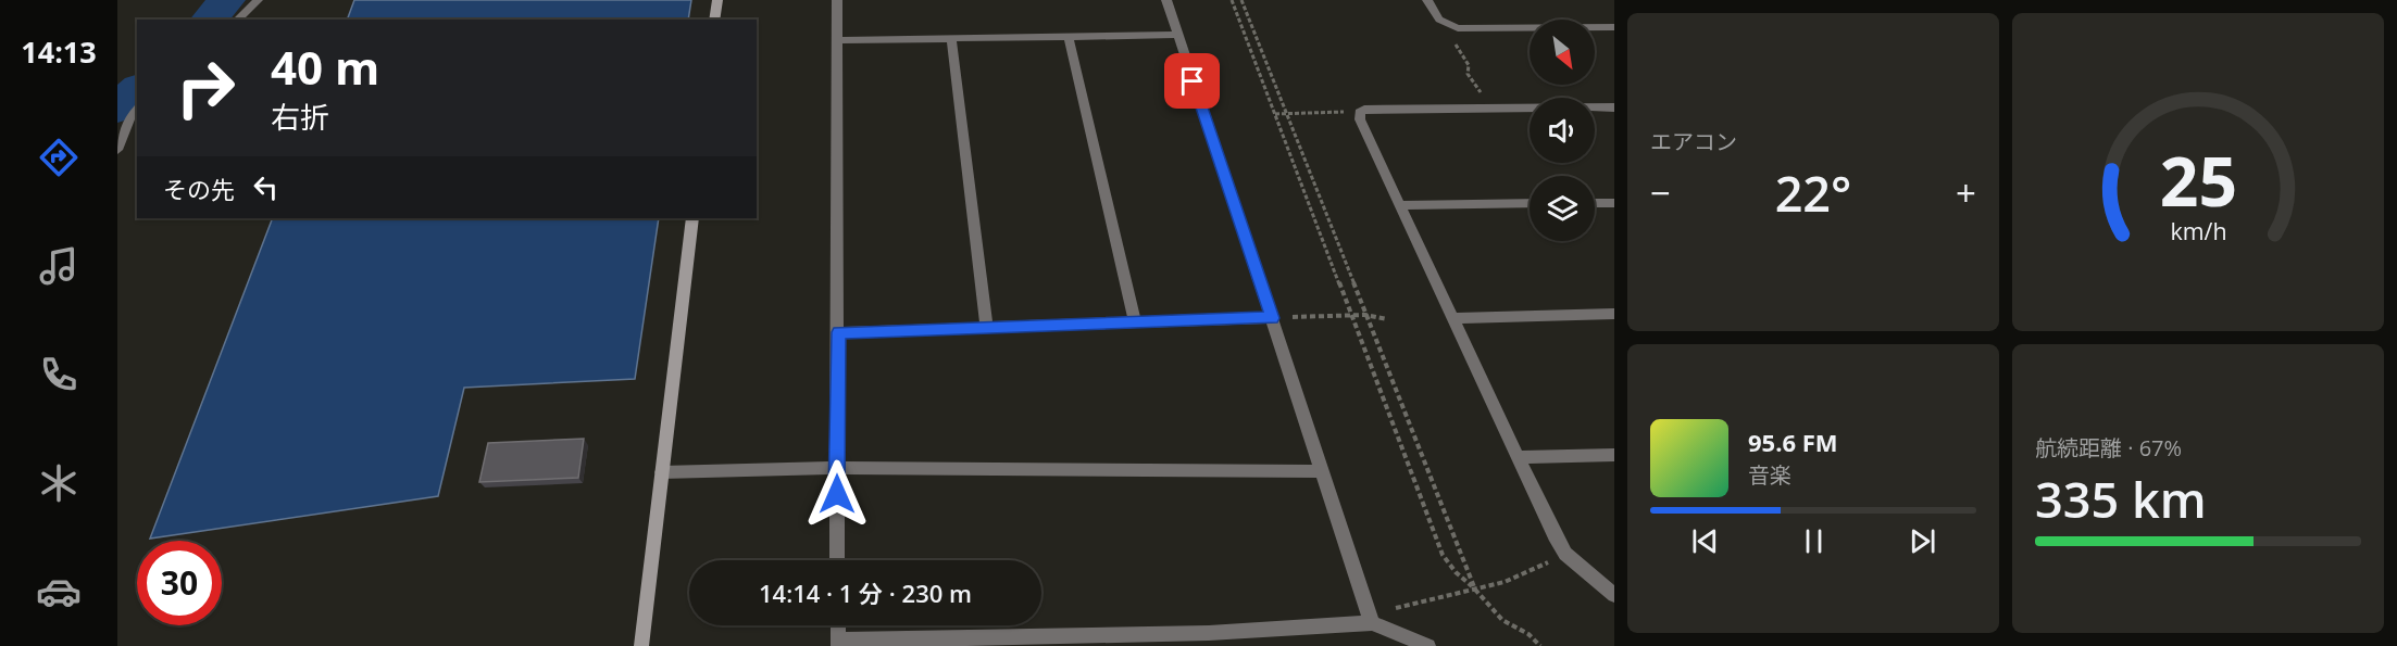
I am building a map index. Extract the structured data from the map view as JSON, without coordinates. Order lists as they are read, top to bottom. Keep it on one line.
{"north":"bottom right","page":{"tabs":"14:13","tile":["エアコン",["航続距離 · 67%","335 km"]],"turn":["40 m","右折"],"then":"その先","heat":["−","22°","+"],"song":["95.6 FM","音楽"],"limit":"30","trip":"14:14 · 1 分 · 230 m","gauge":["25","km/h"]}}
